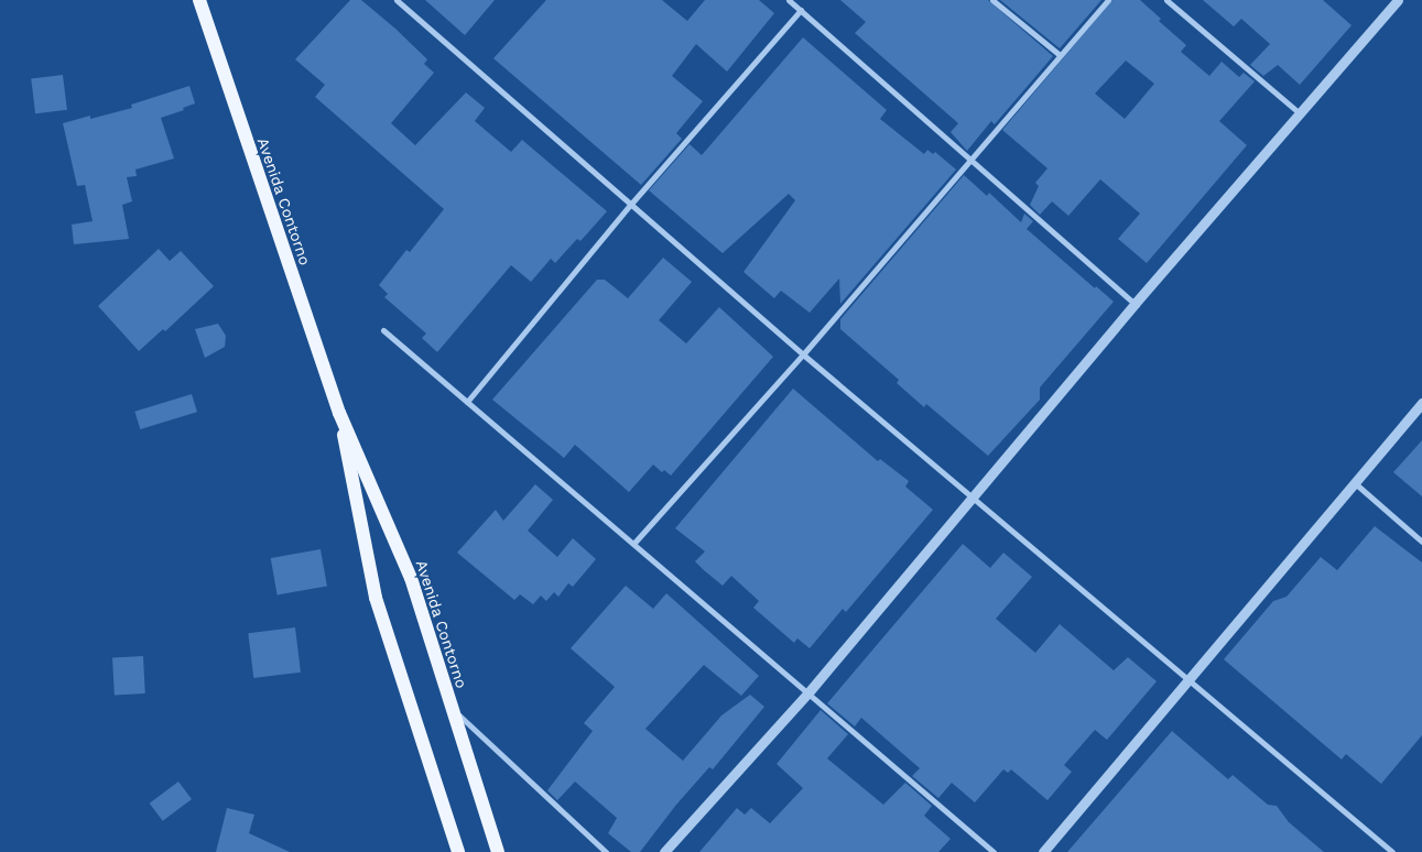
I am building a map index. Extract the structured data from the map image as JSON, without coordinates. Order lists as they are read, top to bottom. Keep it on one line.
{"streets":{"main road":["Avenida Contorno"]}}
